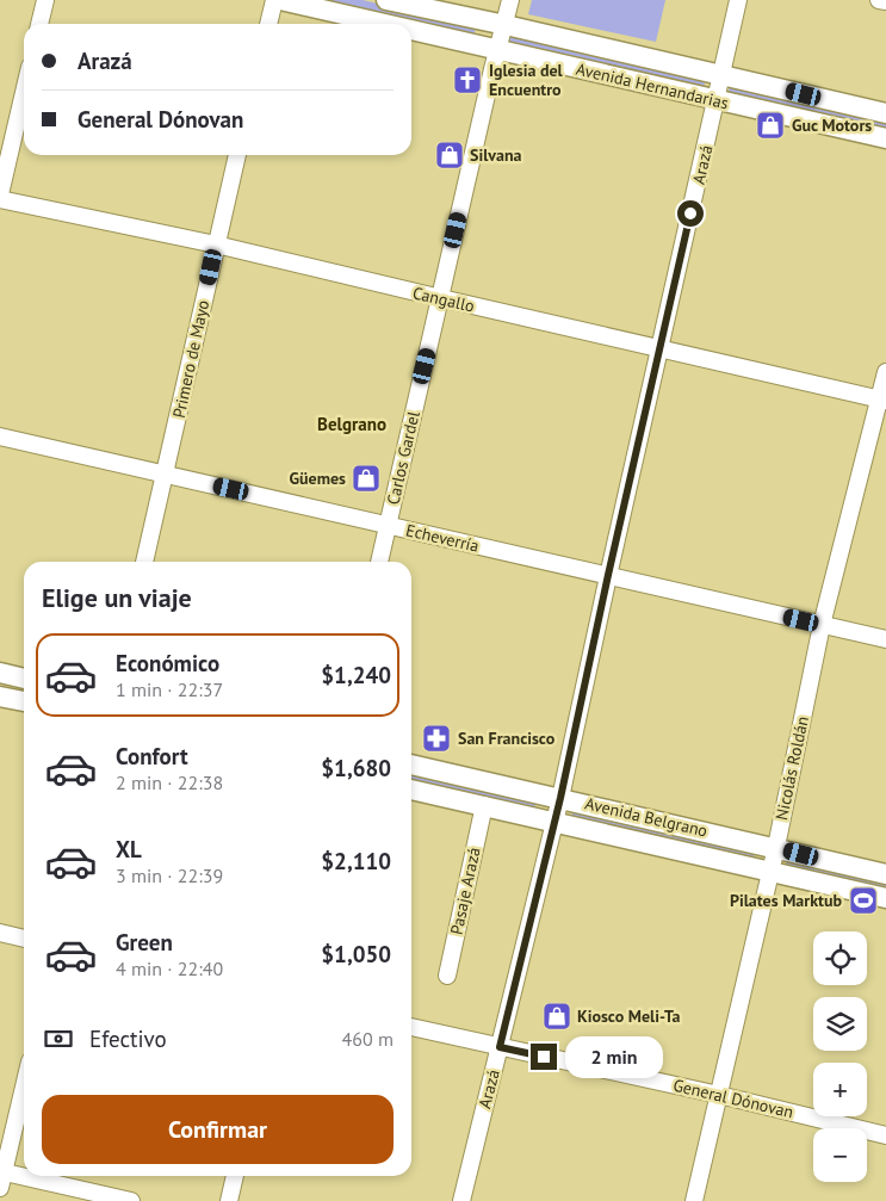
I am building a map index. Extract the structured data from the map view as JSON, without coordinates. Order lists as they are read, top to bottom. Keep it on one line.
{"streets":{"main road":["Avenida Hernandarias","Avenida Belgrano"],"street":["Arazá","Cangallo","Primero de Mayo","Carlos Gardel","Echeverría","Nicolás Roldán","Pasaje Arazá","General Dónovan"]},"crossings":[["Avenida Hernandarias","Arazá"],["Avenida Hernandarias","Carlos Gardel"],["Arazá","Cangallo"],["Arazá","Echeverría"],["Arazá","Avenida Belgrano"],["Arazá","General Dónovan"],["Cangallo","Primero de Mayo"],["Cangallo","Carlos Gardel"],["Cangallo","Nicolás Roldán"],["Primero de Mayo","Echeverría"],["Carlos Gardel","Echeverría"],["Echeverría","Nicolás Roldán"],["Nicolás Roldán","Avenida Belgrano"],["Nicolás Roldán","General Dónovan"],["Avenida Belgrano","Pasaje Arazá"]],"districts":["Belgrano"],"places":{"church":["Iglesia del Encuentro"],"shop":["Guc Motors","Silvana","Güemes","Kiosco Meli-Ta"],"pharmacy":["San Francisco"],"sports":["Pilates Marktub"]},"page":{"banner":["Arazá","General Dónovan"],"heading":"Elige un viaje","list":[{"name":"Económico","note":"1 min · 22:37","value":"$1,240"},{"name":"Confort","note":"2 min · 22:38","value":"$1,680"},{"name":"XL","note":"3 min · 22:39","value":"$2,110"},{"name":"Green","note":"4 min · 22:40","value":"$1,050"}],"map_buttons":["+","−"],"pay":["Efectivo","460 m"],"bubble":"2 min","buttons":"Confirmar"}}
